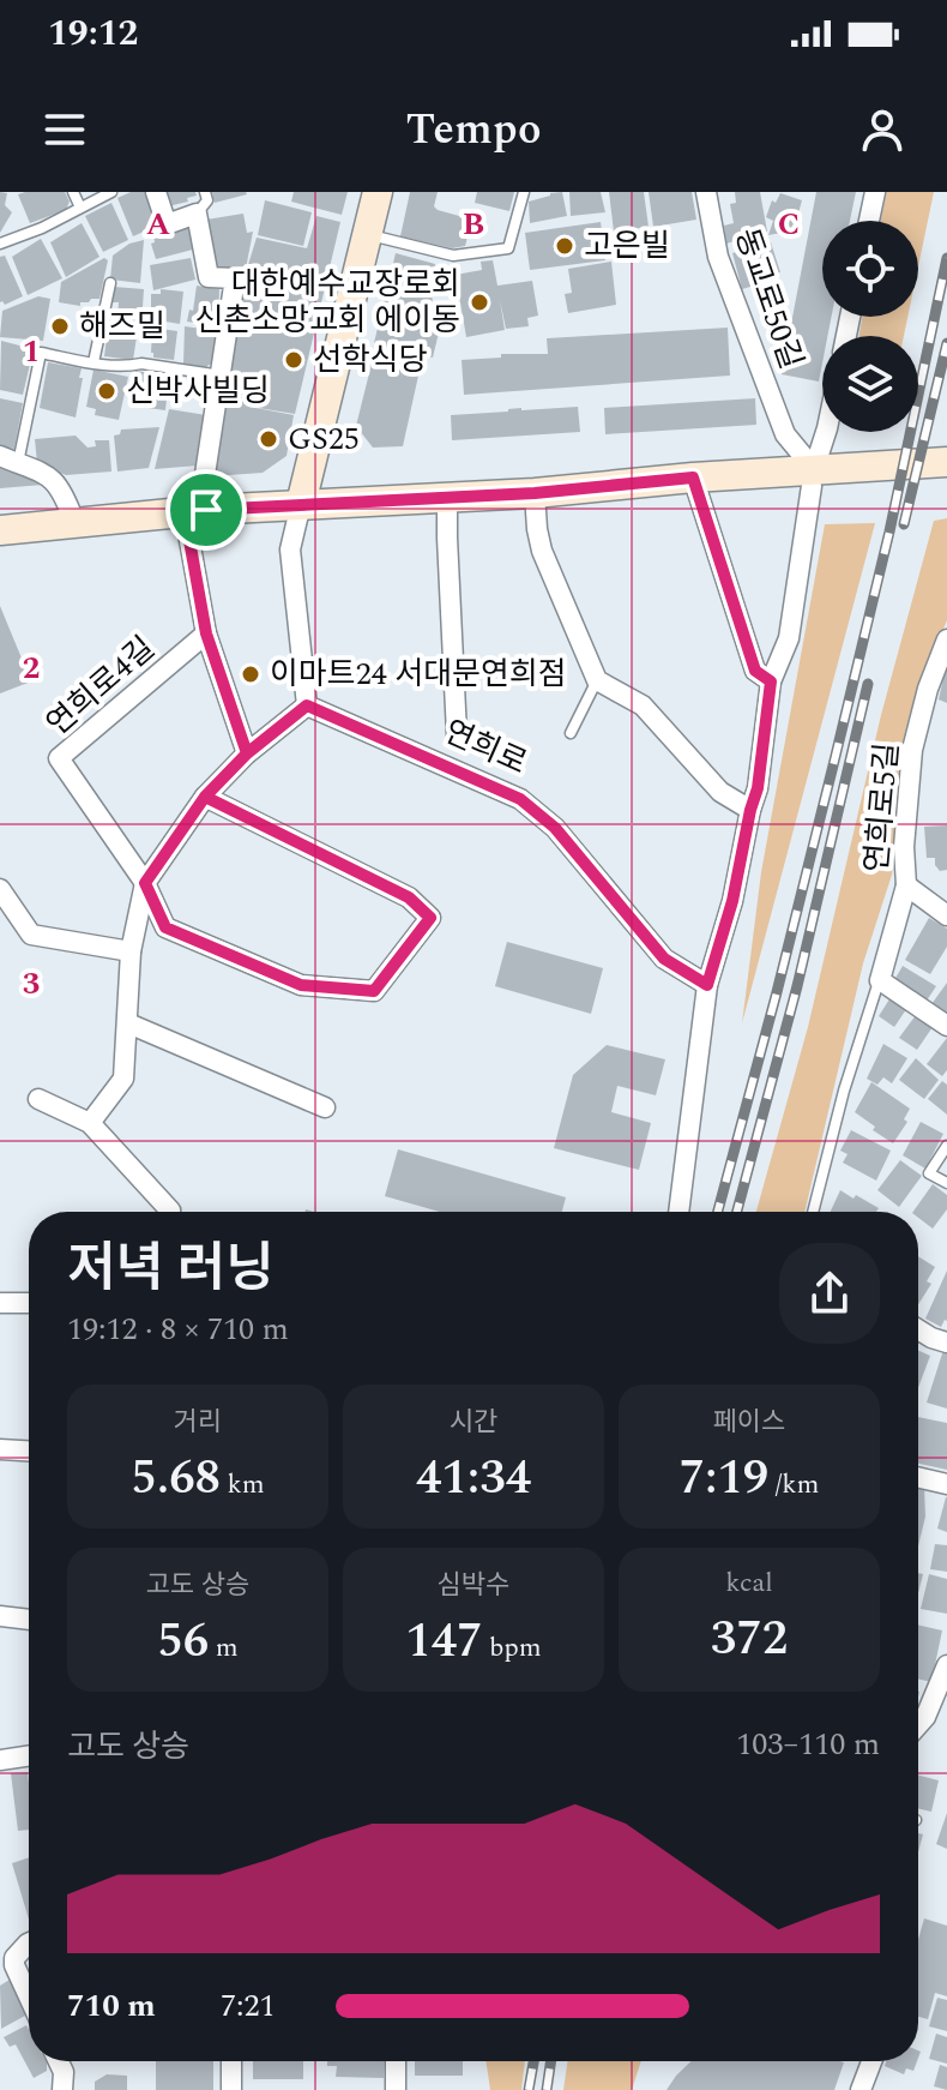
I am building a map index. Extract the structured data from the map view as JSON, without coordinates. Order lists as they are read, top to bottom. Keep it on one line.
{"streets":{"street":["동교로50길","연희로4길","연희로","연희로5길"]},"places":["고은빌","대한예수교장로회 신촌소망교회 에이동","해즈밀","선학식당","신박사빌딩","GS25","이마트24 서대문연희점"],"page":{"status":"19:12","header":"Tempo","heading":["저녁 러닝","19:12 · 8 × 710 m"],"stats":[["거리","5.68 km"],["시간","41:34"],["페이스","7:19 /km"],["고도 상승","56 m"],["심박수","147 bpm"],["kcal","372"]],"chart":["고도 상승","103–110 m"],"list":[{"name":"710 m","note":"7:21"}]},"grid":{"columns":["A","B","C"],"rows":["1","2","3"]}}
